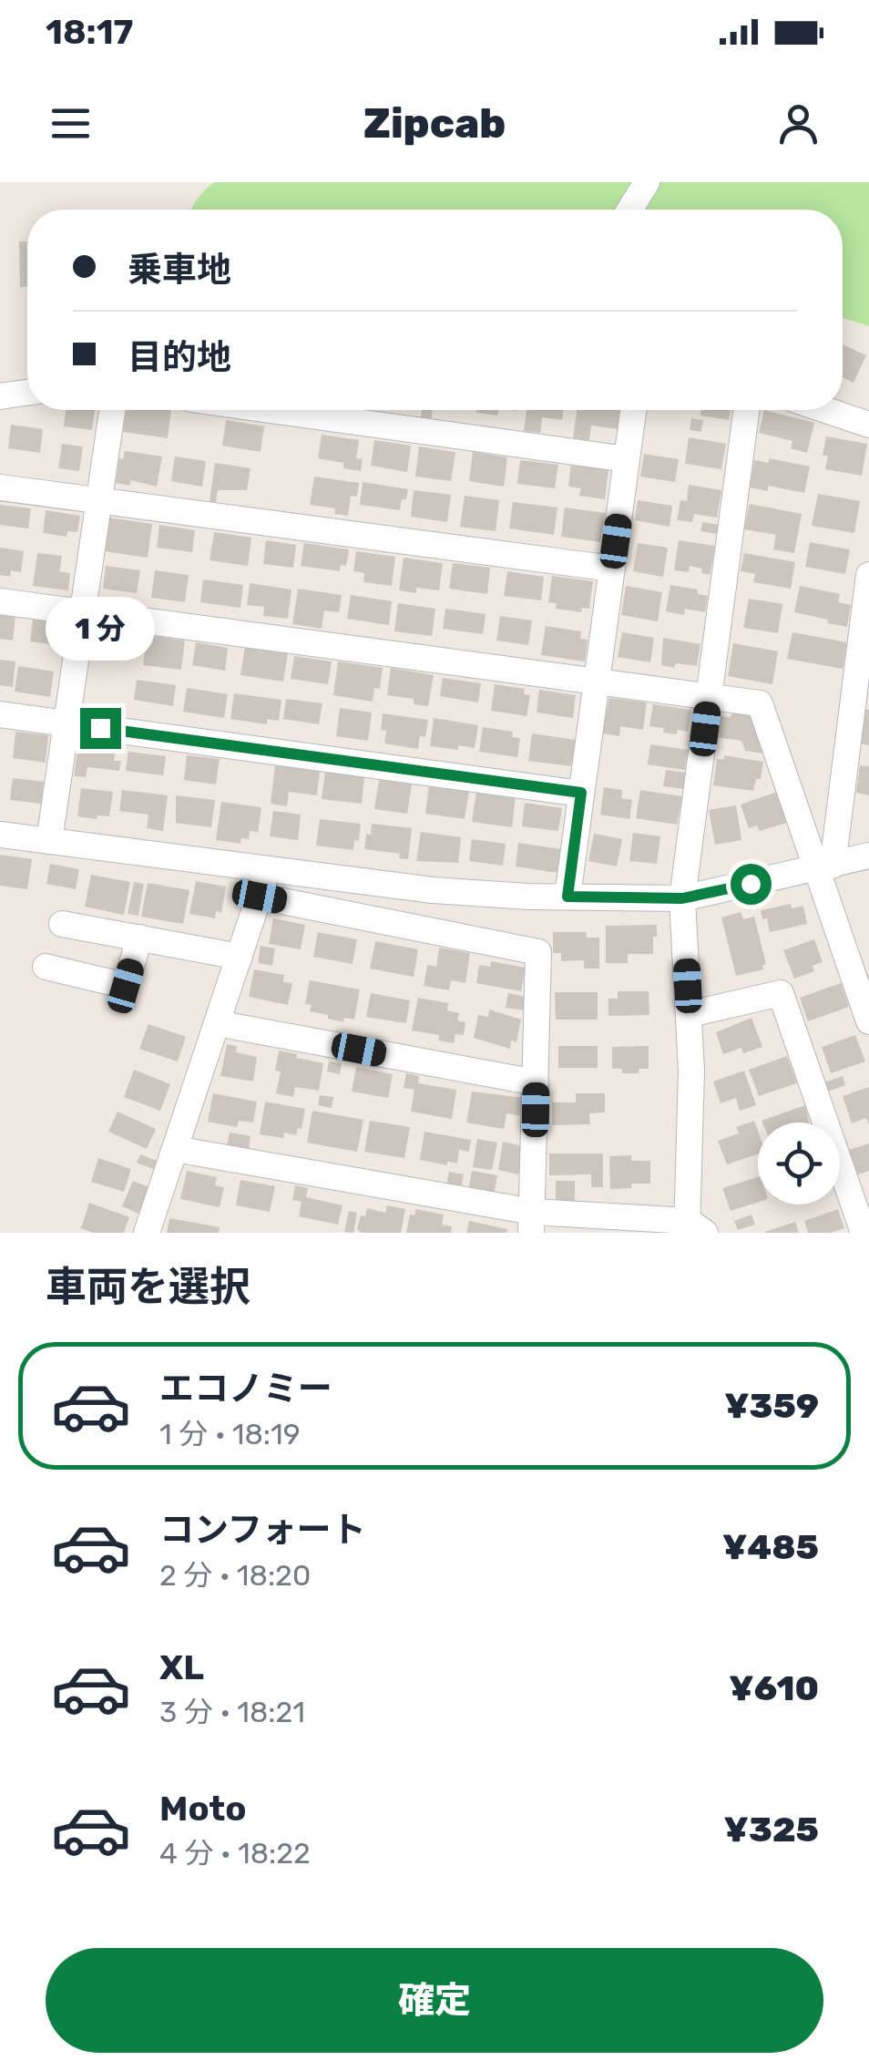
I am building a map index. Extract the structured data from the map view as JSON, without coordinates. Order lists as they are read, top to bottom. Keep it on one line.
{"page":{"status":"18:17","header":"Zipcab","banner":["乗車地","目的地"],"bubble":"1 分","heading":"車両を選択","list":[{"name":"エコノミー","note":"1 分 · 18:19","value":"¥359"},{"name":"コンフォート","note":"2 分 · 18:20","value":"¥485"},{"name":"XL","note":"3 分 · 18:21","value":"¥610"},{"name":"Moto","note":"4 分 · 18:22","value":"¥325"}],"buttons":"確定"}}
